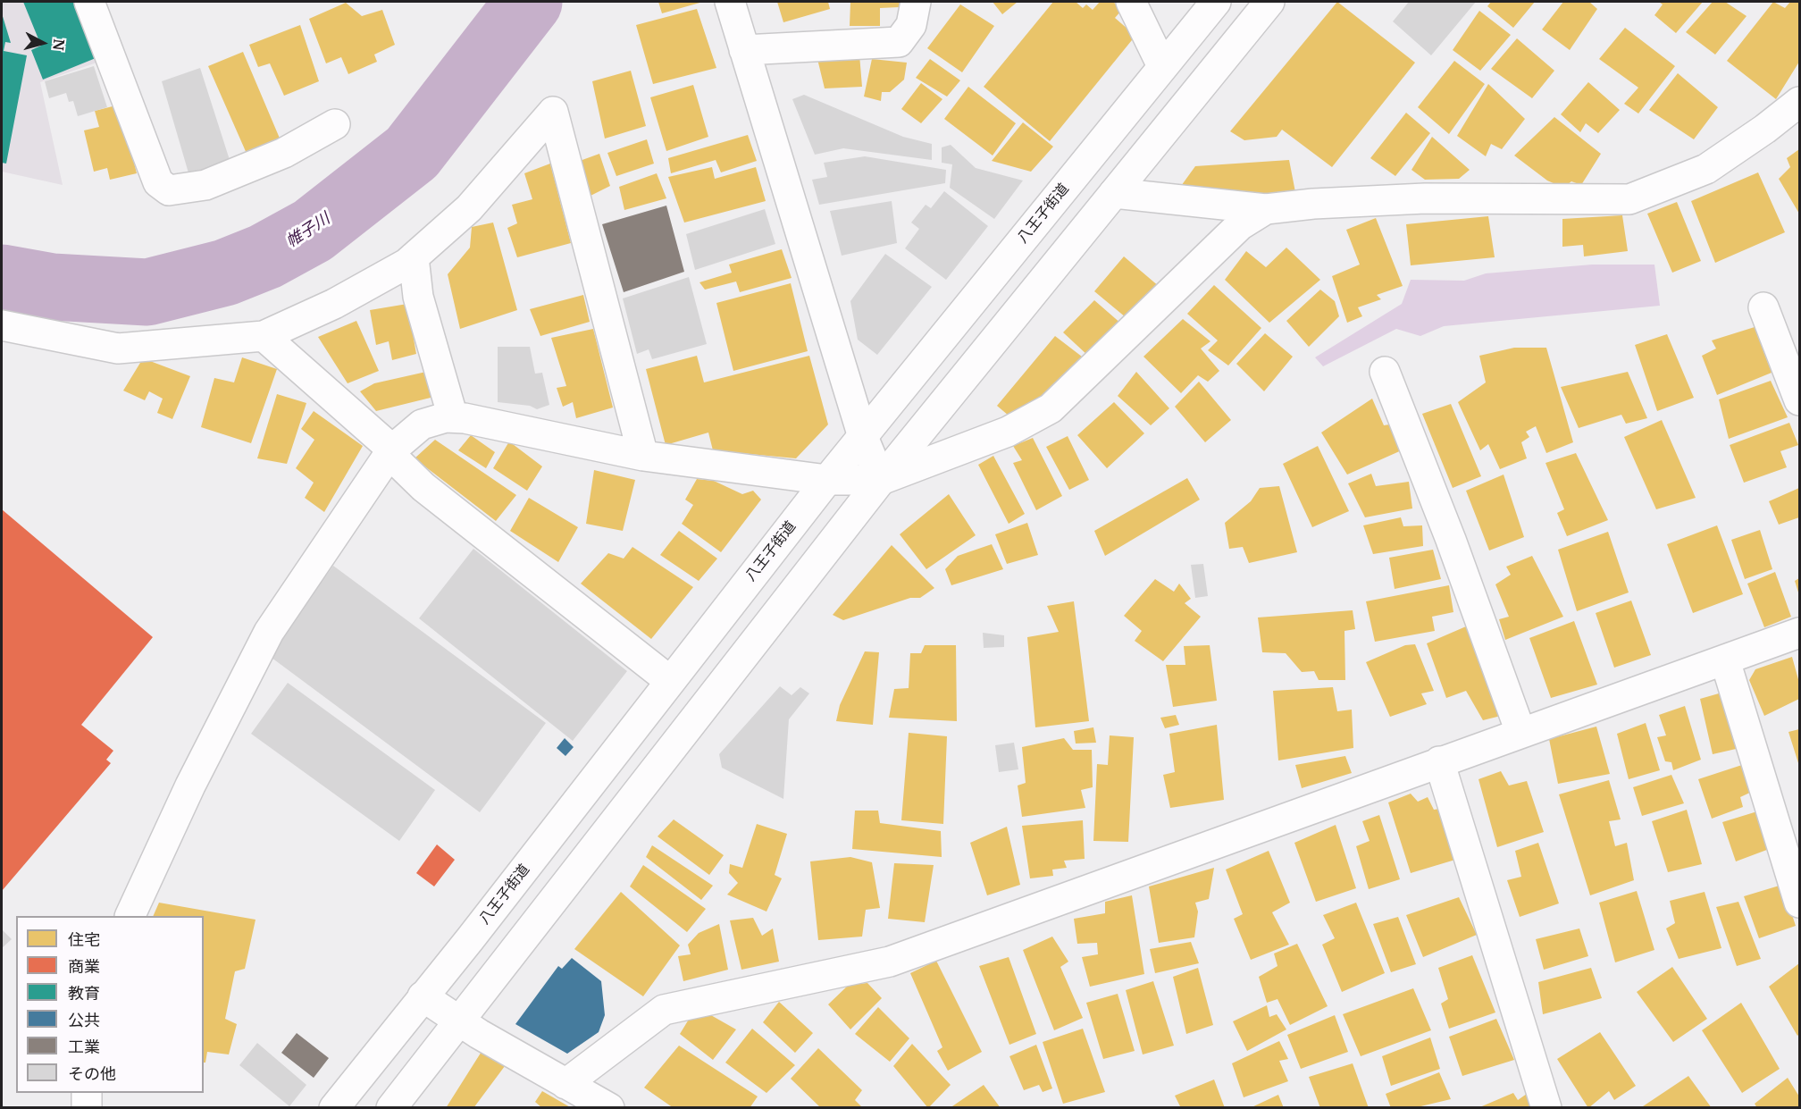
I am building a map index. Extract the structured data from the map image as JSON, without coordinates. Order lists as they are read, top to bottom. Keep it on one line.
{"streets":{"main road":["八王子街道"]},"water":["帷子川"],"legend":["住宅","商業","教育","公共","工業","その他"],"north":"right"}
